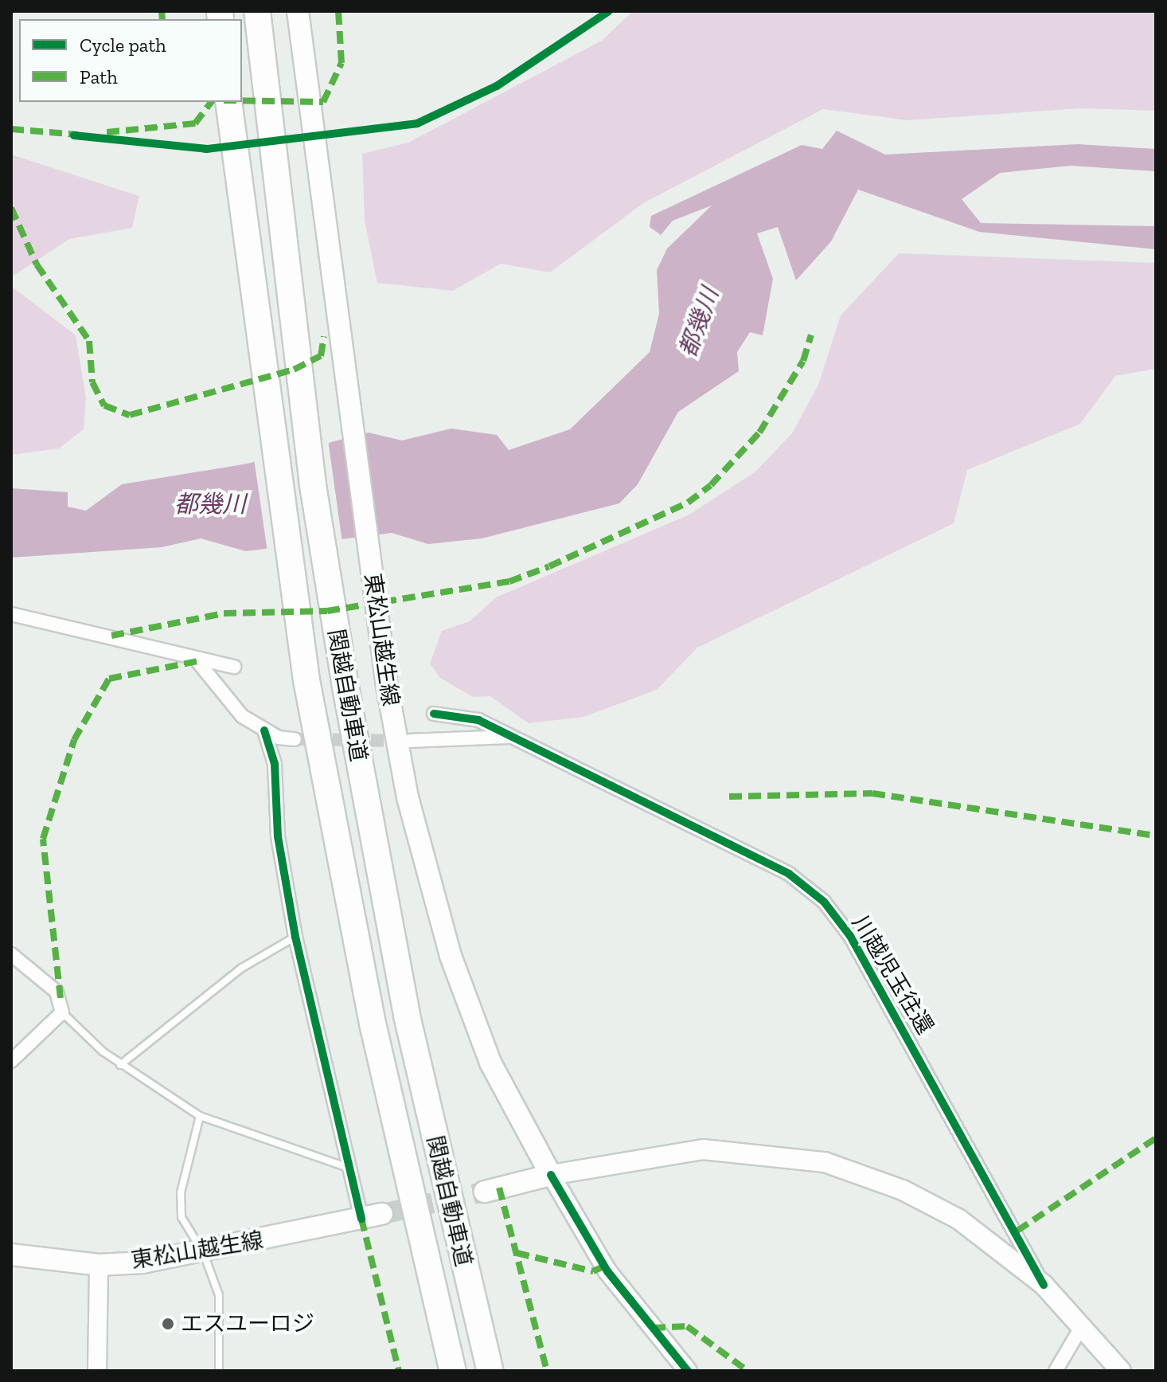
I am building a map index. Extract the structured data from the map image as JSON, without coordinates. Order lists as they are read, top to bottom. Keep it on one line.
{"streets":{"highway":["関越自動車道"],"main road":["東松山越生線"],"street":["川越児玉往還"]},"water":["都幾川"],"places":["エスユーロジ"],"legend":["Cycle path","Path"]}
